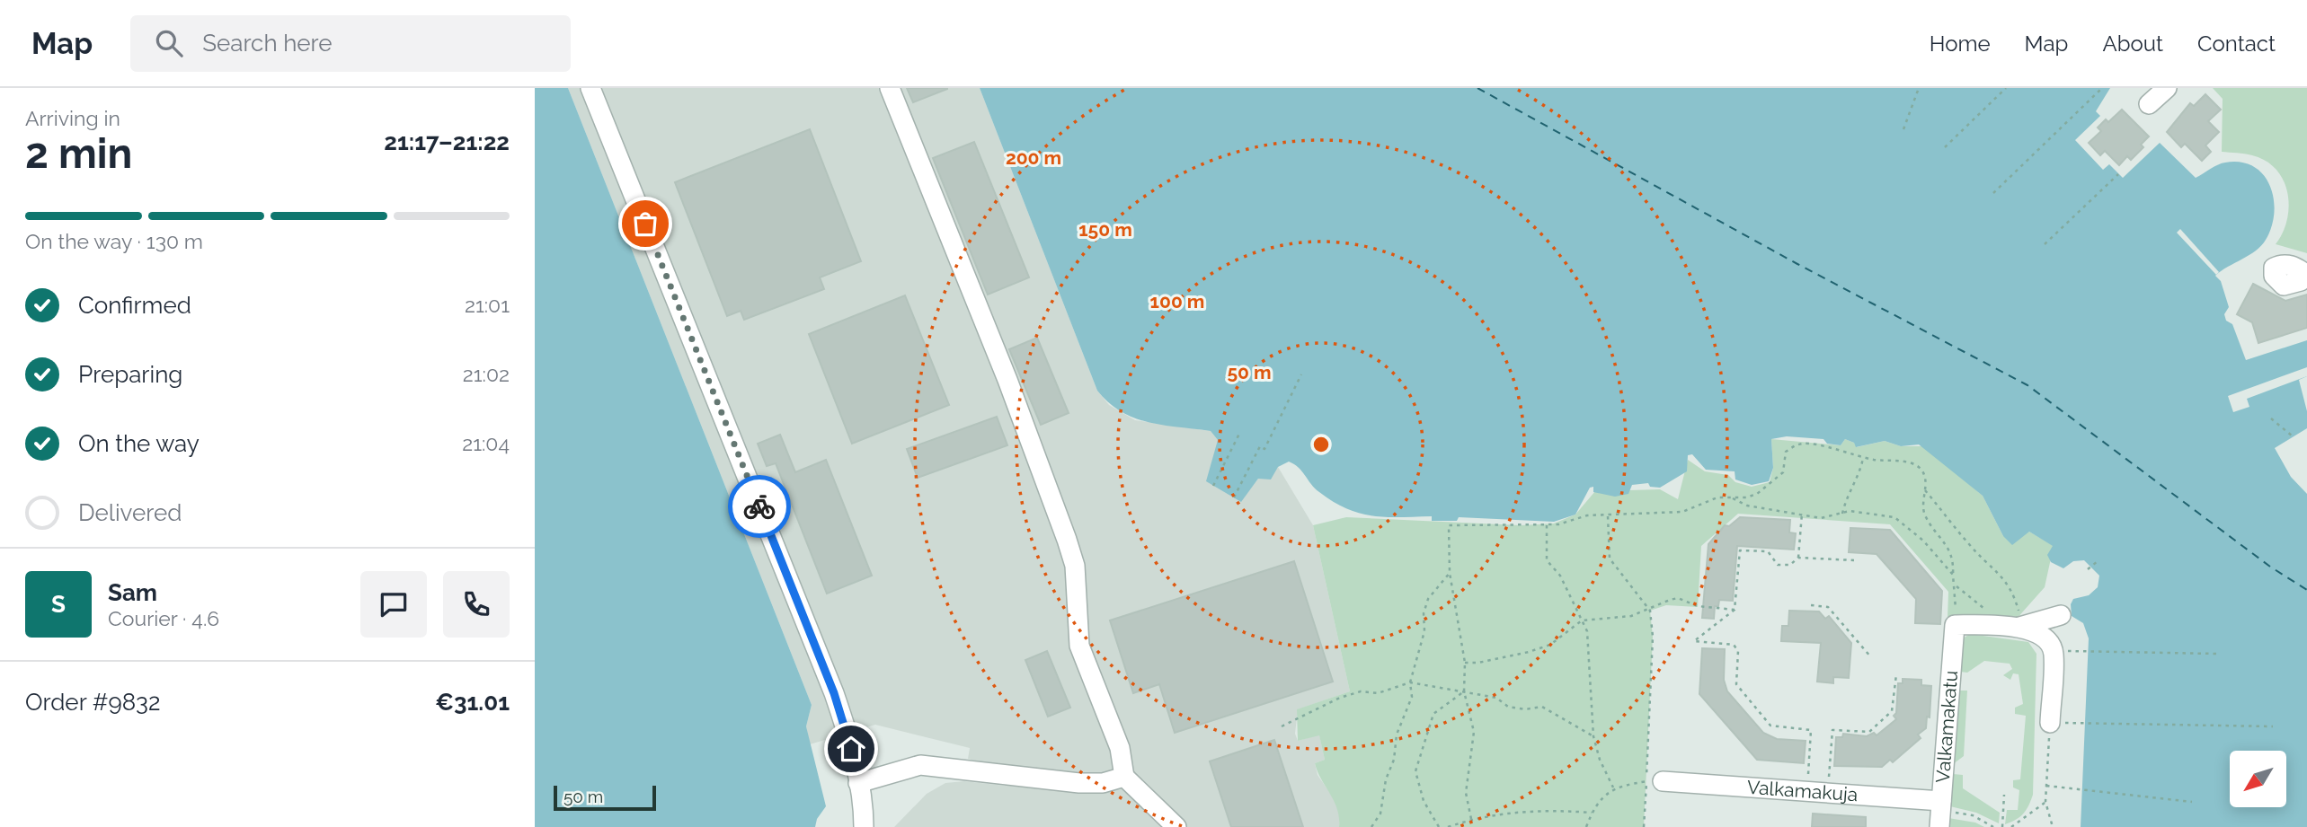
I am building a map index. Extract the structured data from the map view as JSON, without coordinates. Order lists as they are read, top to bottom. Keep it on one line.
{"streets":{"street":["Valkamakatu","Valkamakuja"]},"crossings":[["Valkamakatu","Valkamakuja"]],"scale_bar":"50 m","north":"bottom left","page":{"header":"Map","search":"Search here","nav":["Home","Map","About","Contact"],"heading":["2 min","Arriving in","21:17–21:22"],"panel":["Sam","Courier · 4.6","Order #9832","€31.01"],"bar":"On the way · 130 m","list":[["Confirmed","21:01"],["Preparing","21:02"],["On the way","21:04"],"Delivered"],"round":"S","scale":"50 m"},"rings":["200 m","150 m","100 m","50 m"]}
